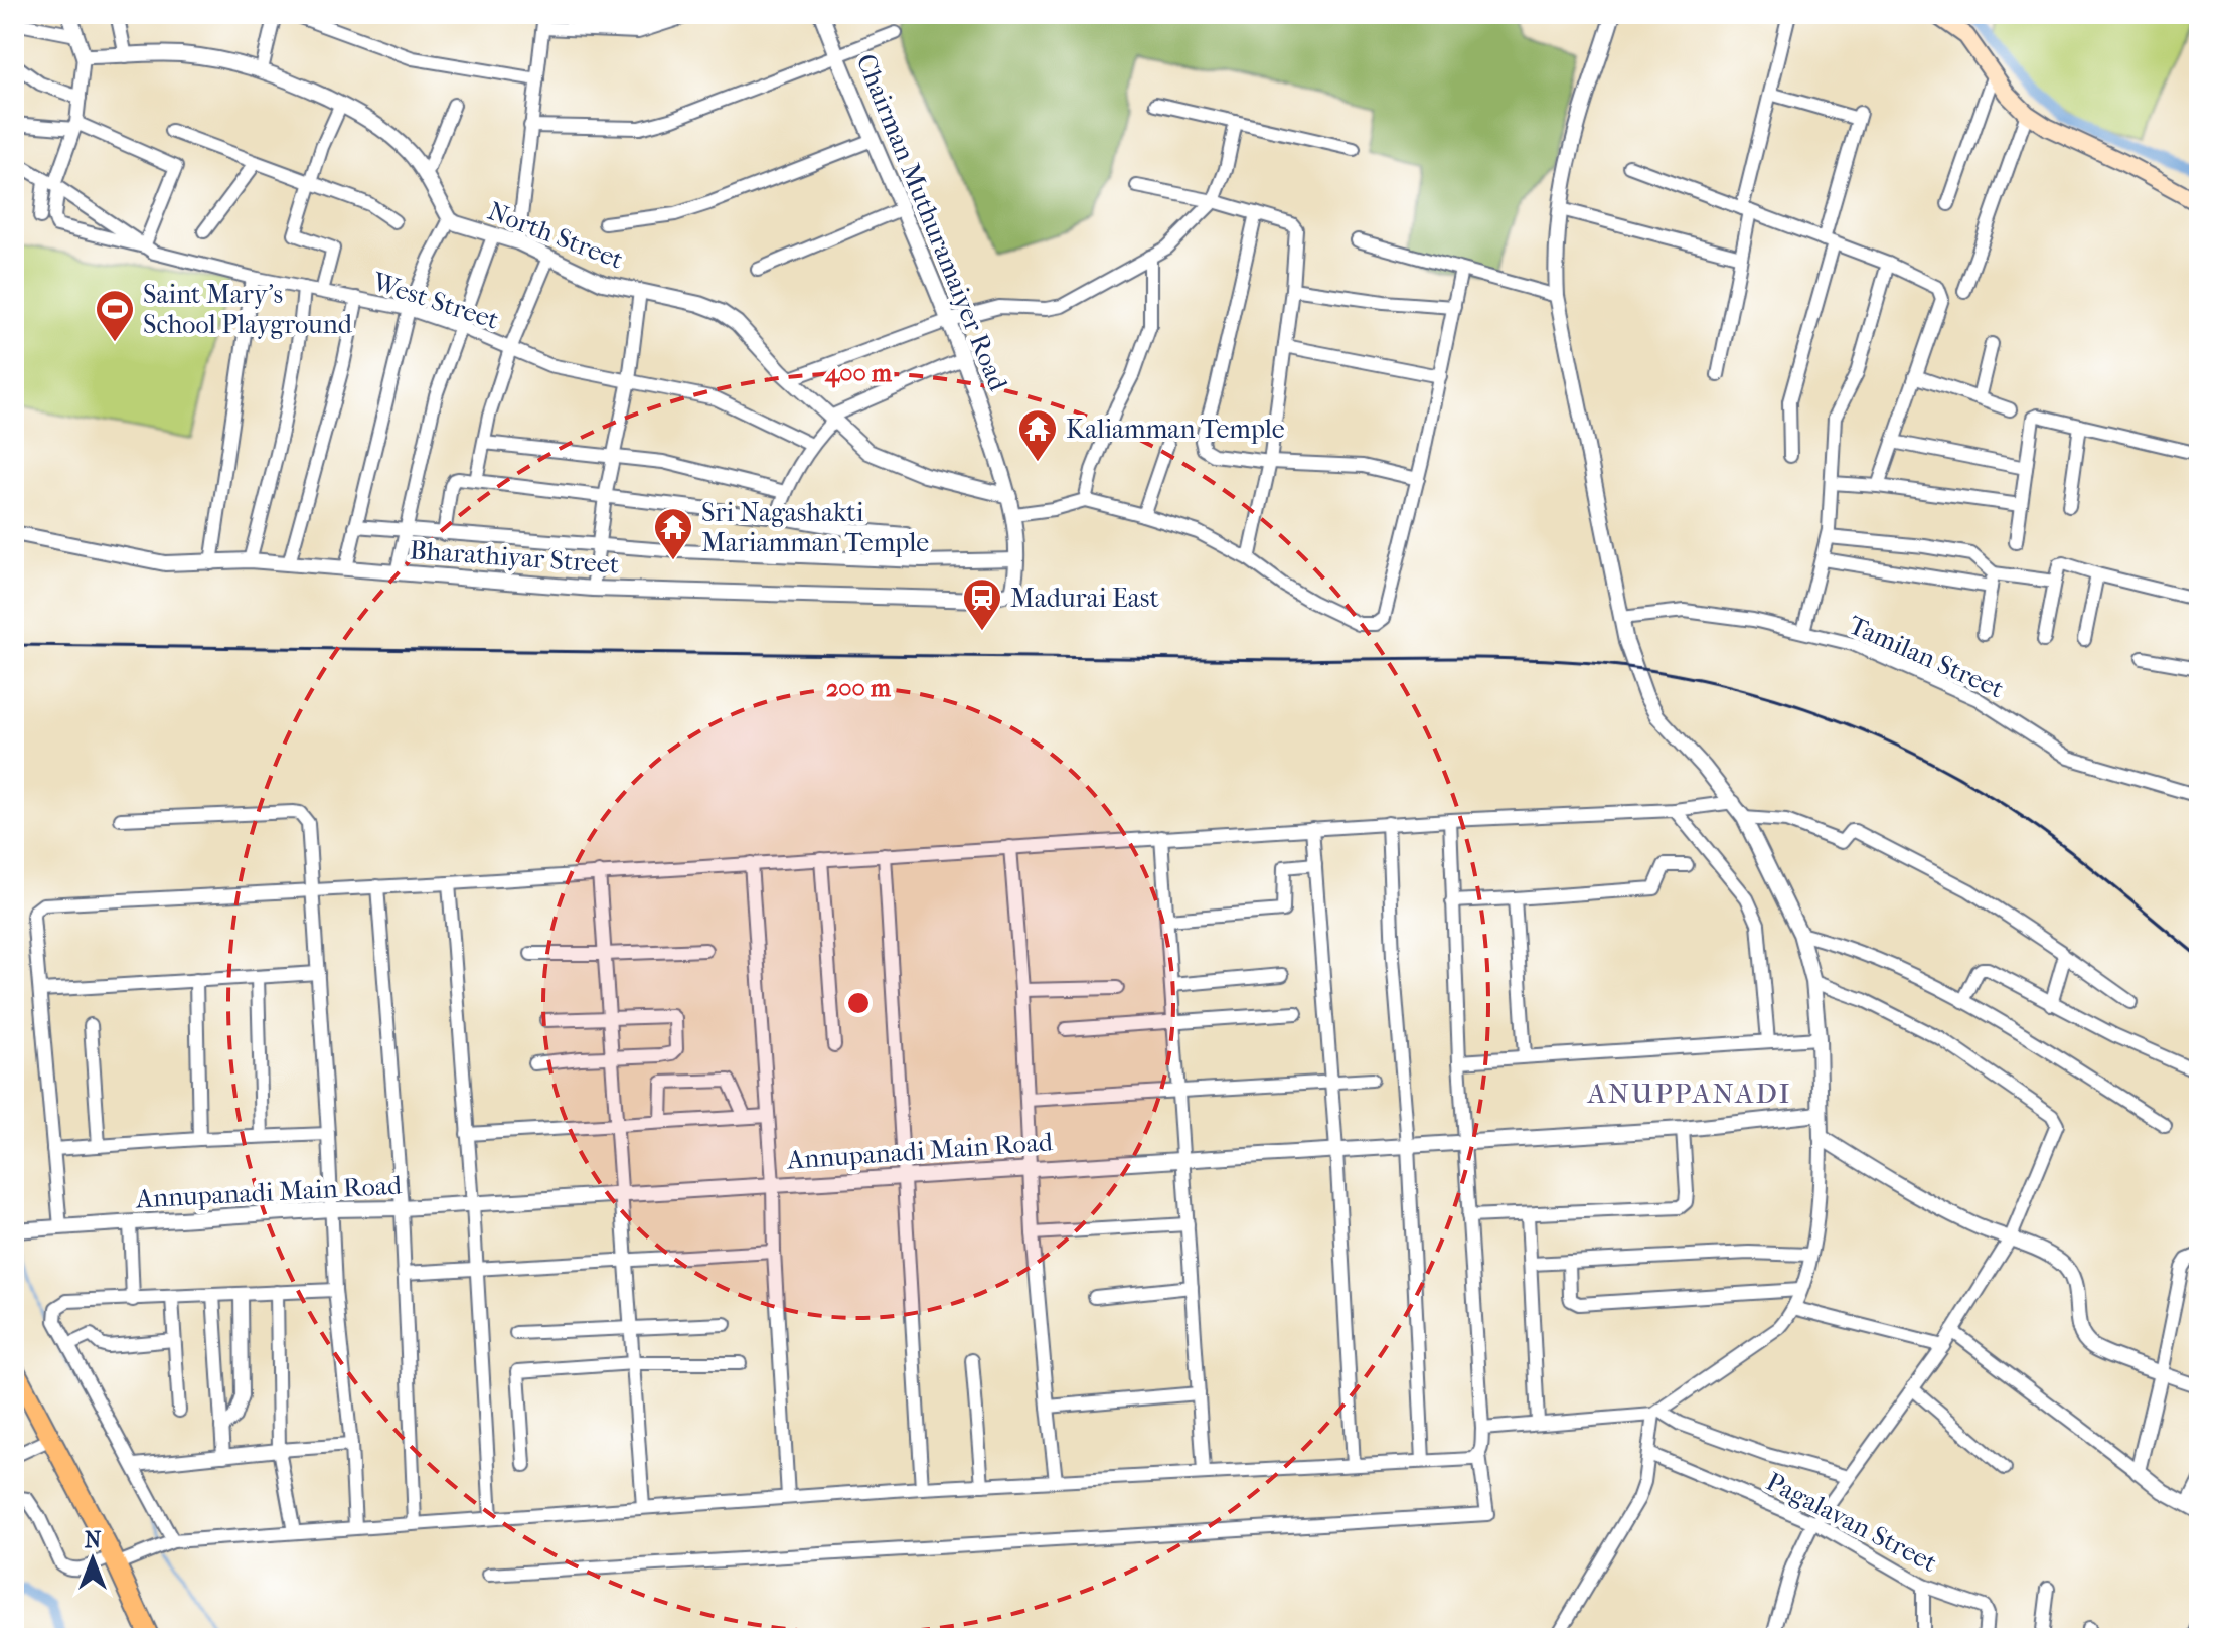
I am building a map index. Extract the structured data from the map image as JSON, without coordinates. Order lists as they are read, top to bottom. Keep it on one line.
{"streets":{"street":["Chairman Muthuramaiyer Road","North Street","West Street","Bharathiyar Street","Tamilan Street","Annupanadi Main Road","Pagalavan Street"]},"crossings":[["Chairman Muthuramaiyer Road","North Street"],["Chairman Muthuramaiyer Road","Bharathiyar Street"]],"districts":["ANUPPANADI"],"places":{"sports":["Saint Mary's School Playground"],"temple":["Kaliamman Temple","Sri Nagashakti Mariamman Temple"],"station":["Madurai East"]},"north":"top","rings":["400 m","200 m"]}
